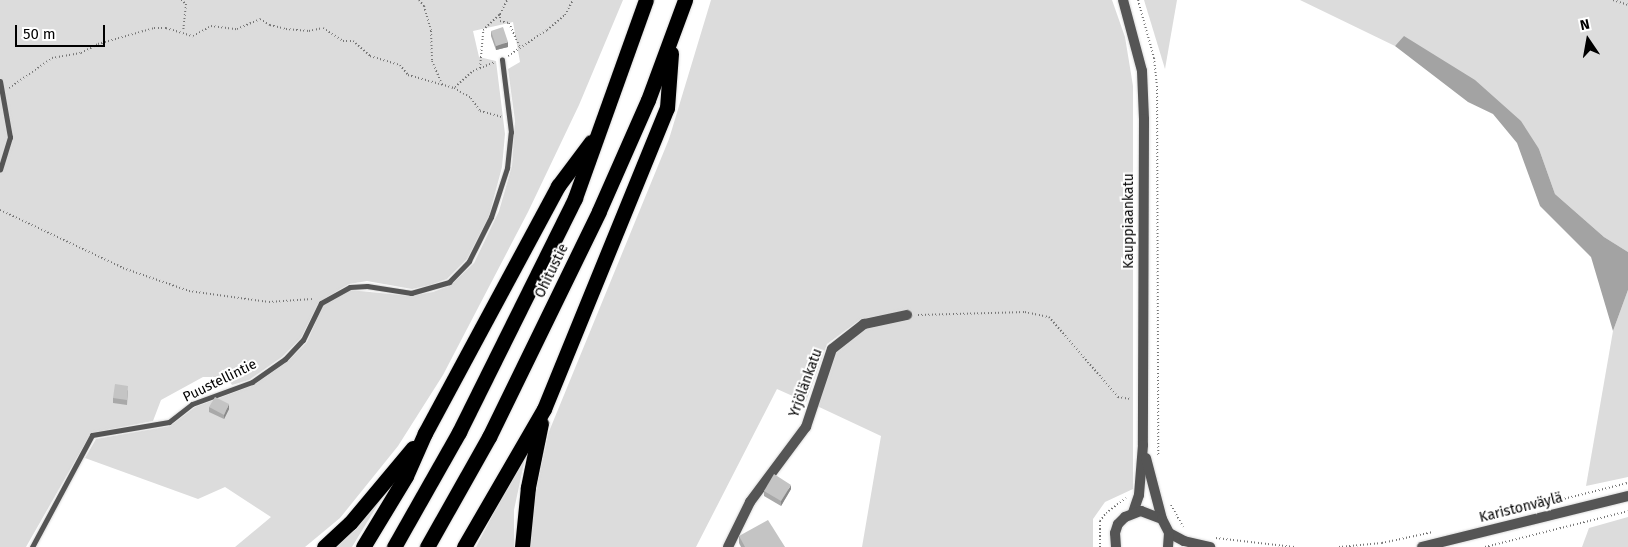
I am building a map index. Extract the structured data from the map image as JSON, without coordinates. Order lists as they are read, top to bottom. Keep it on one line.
{"streets":{"highway":["Ohitustie"],"street":["Kauppiaankatu","Yrjölänkatu","Karistonväylä"],"lane":["Puustellintie"]},"scale_bar":"50 m","north":"top"}
